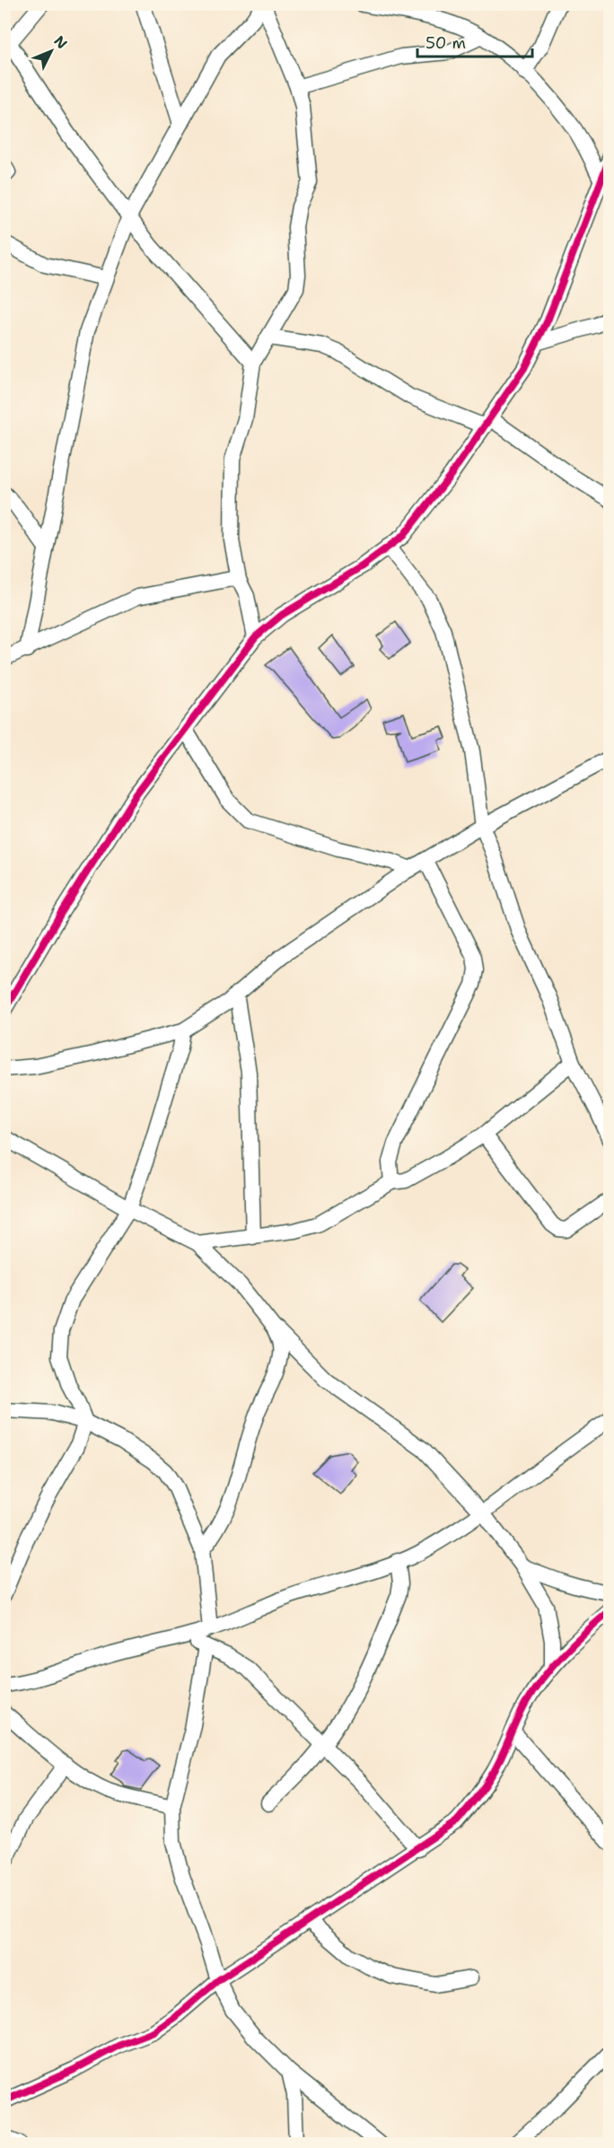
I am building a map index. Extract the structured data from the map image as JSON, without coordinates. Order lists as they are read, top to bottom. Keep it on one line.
{"scale_bar":"50 m","north":"top right"}
